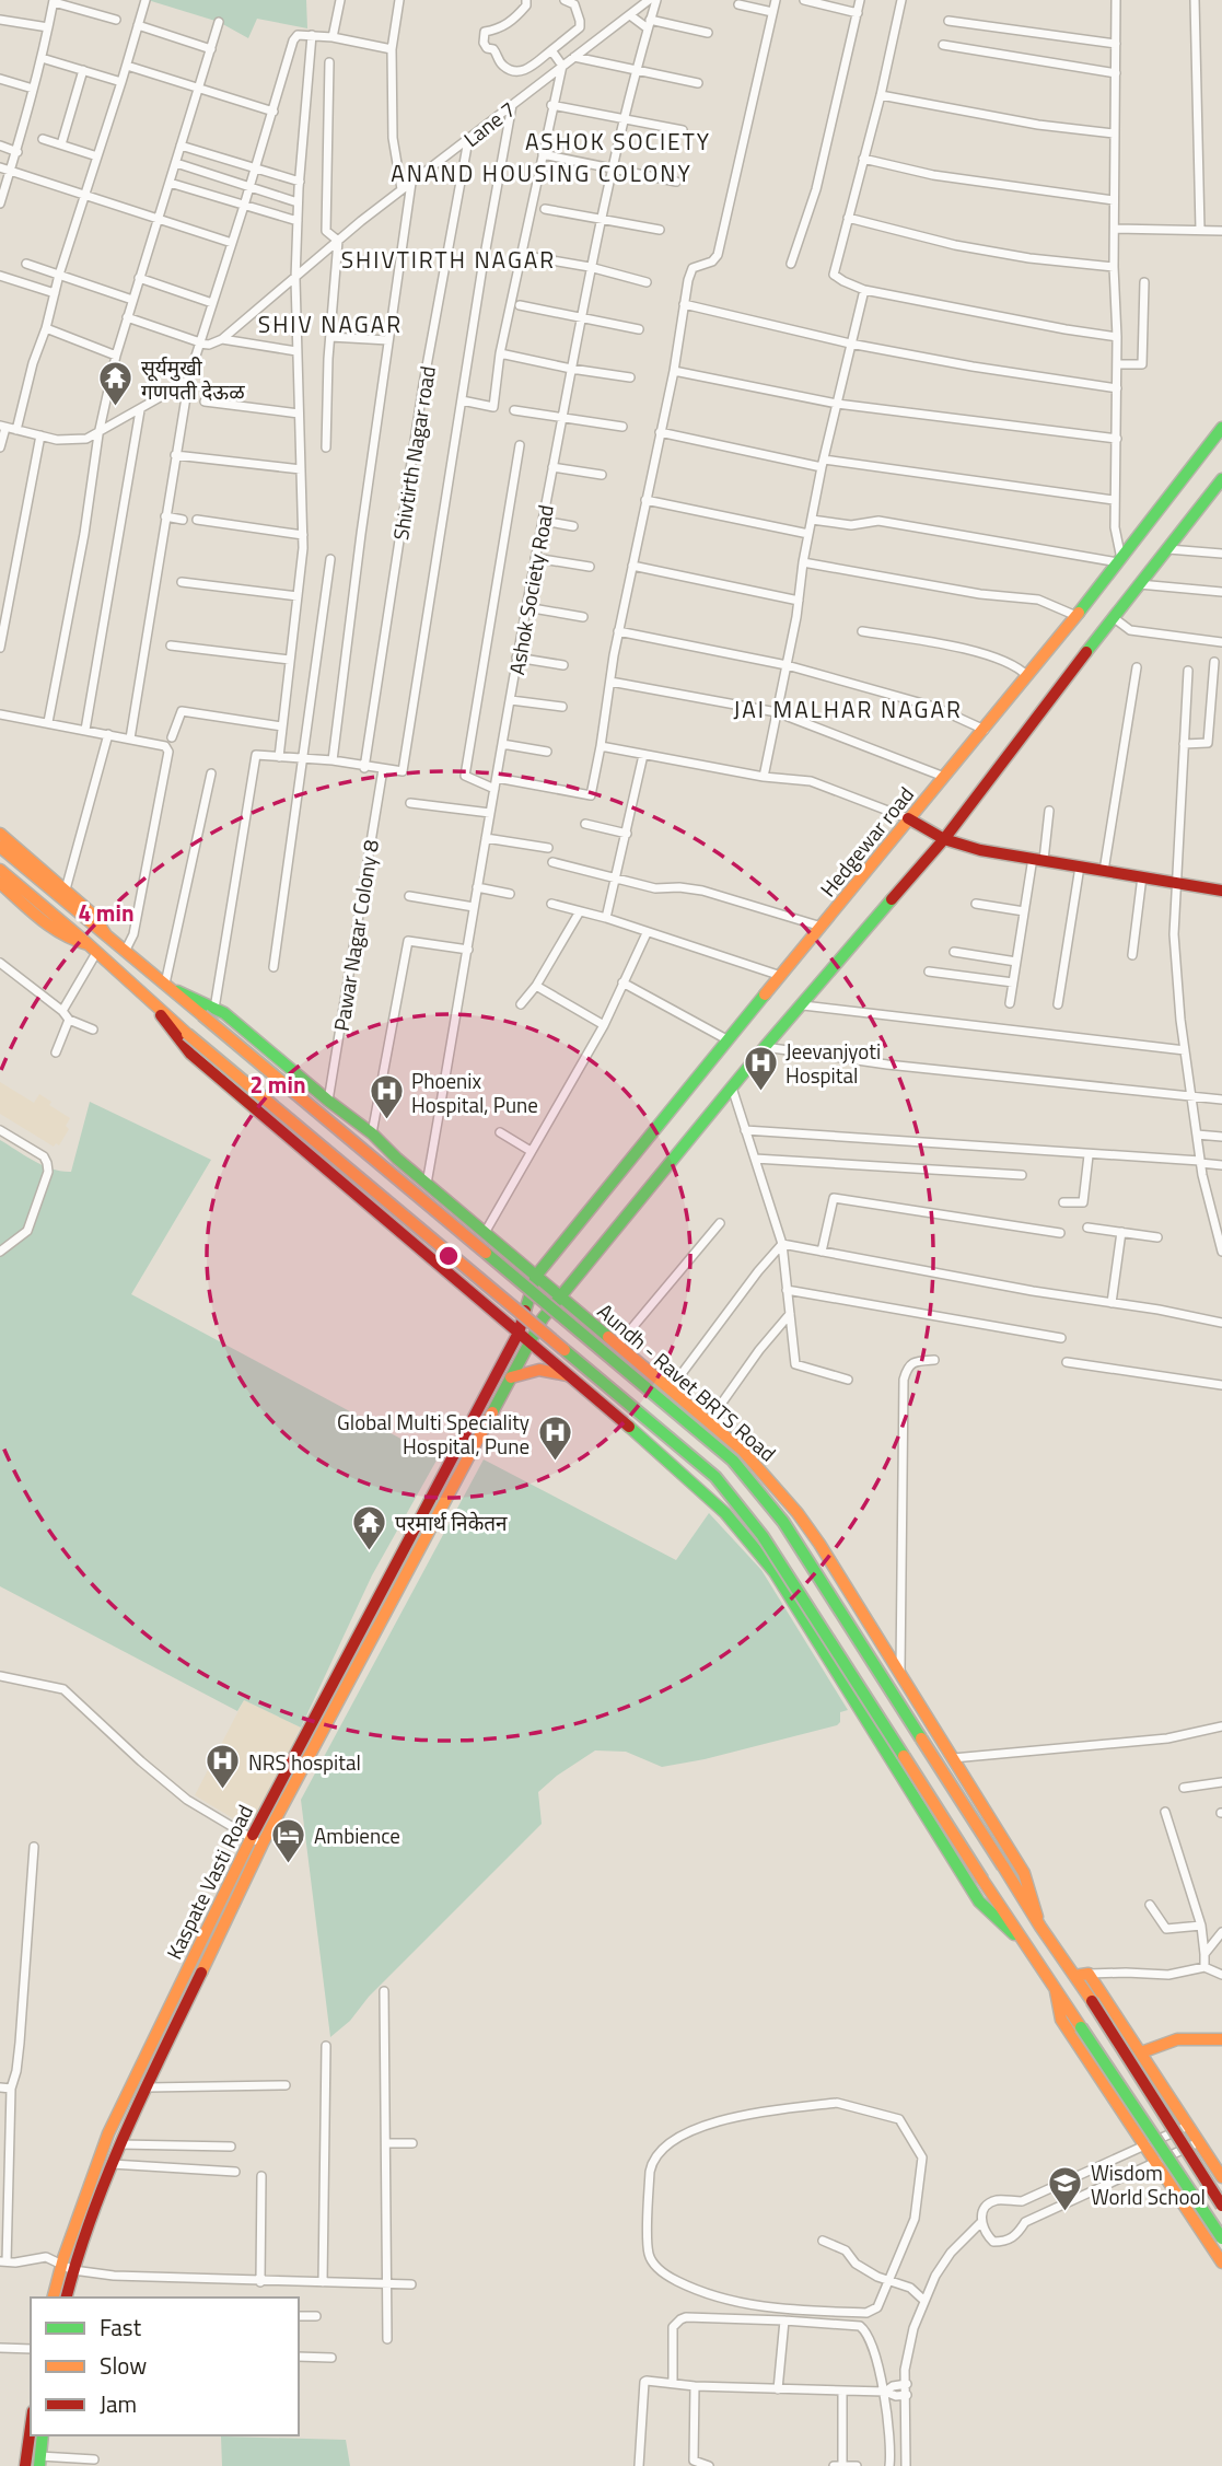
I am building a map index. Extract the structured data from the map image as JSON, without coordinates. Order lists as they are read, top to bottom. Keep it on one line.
{"streets":{"main road":["Hedgewar road","Aundh - Ravet BRTS Road","Kaspate Vasti Road"],"street":["Lane 7","Shivtirth Nagar road","Ashok Society Road","Pawar Nagar Colony 8"]},"crossings":[["Lane 7","Shivtirth Nagar road"],["Ashok Society Road","Aundh - Ravet BRTS Road"],["Hedgewar road","Aundh - Ravet BRTS Road"],["Hedgewar road","Kaspate Vasti Road"],["Pawar Nagar Colony 8","Aundh - Ravet BRTS Road"],["Aundh - Ravet BRTS Road","Kaspate Vasti Road"]],"districts":["ASHOK SOCIETY","ANAND HOUSING COLONY","SHIVTIRTH NAGAR","SHIV NAGAR","JAI MALHAR NAGAR"],"places":{"temple":["सूर्यमुखी गणपती देऊळ","परमार्थ निकेतन"],"hospital":["Jeevanjyoti Hospital","Phoenix Hospital, Pune","Global Multi Speciality Hospital, Pune","NRS hospital"],"hotel":["Ambience"],"school or university":["Wisdom World School"]},"legend":["Fast","Slow","Jam"],"rings":["4 min","2 min"]}
